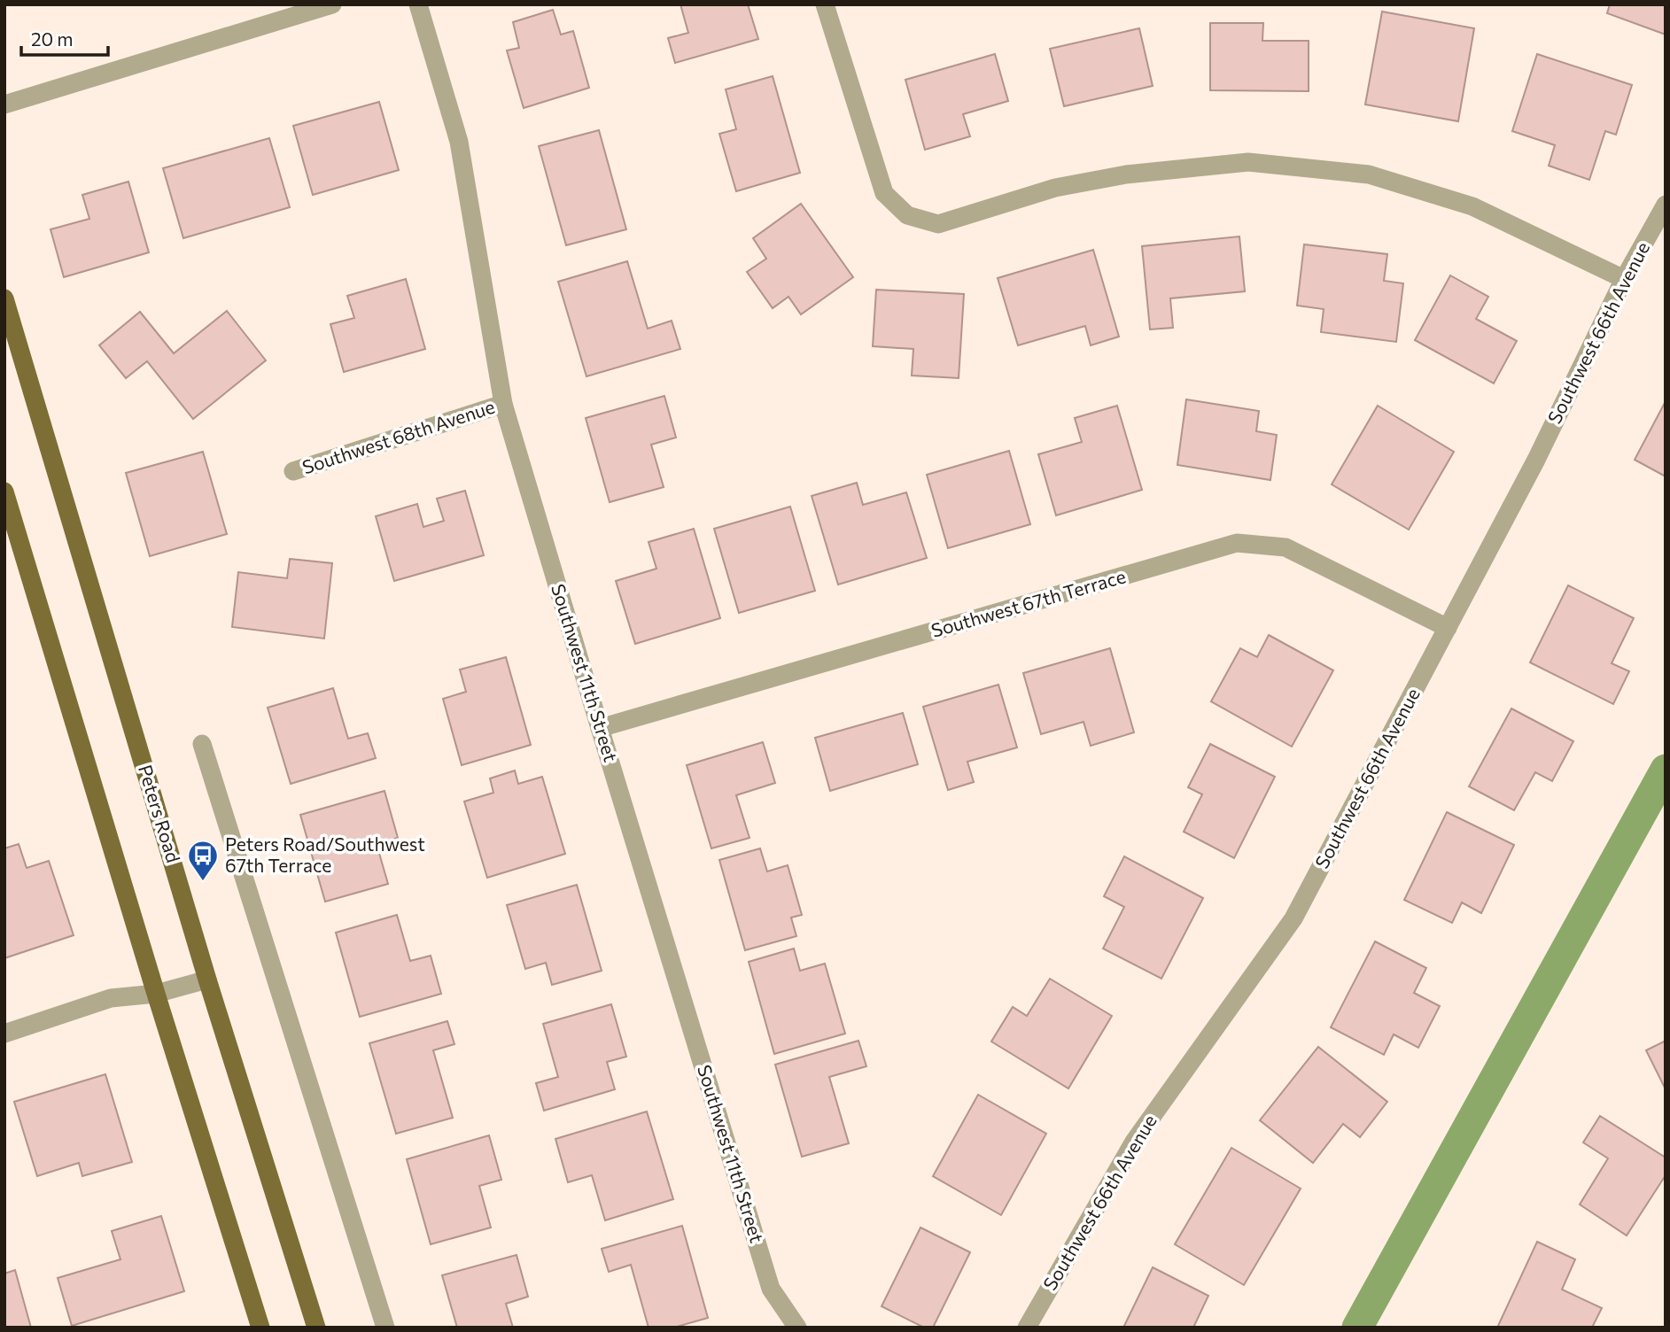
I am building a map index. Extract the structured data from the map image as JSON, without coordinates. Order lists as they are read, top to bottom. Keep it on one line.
{"streets":{"main road":["Peters Road"],"street":["Southwest 66th Avenue","Southwest 68th Avenue","Southwest 67th Terrace","Southwest 11th Street"]},"crossings":[["Southwest 66th Avenue","Southwest 67th Terrace"],["Southwest 68th Avenue","Southwest 11th Street"],["Southwest 67th Terrace","Southwest 11th Street"]],"places":{"bus stop":["Peters Road/Southwest 67th Terrace"]},"scale_bar":"20 m"}
